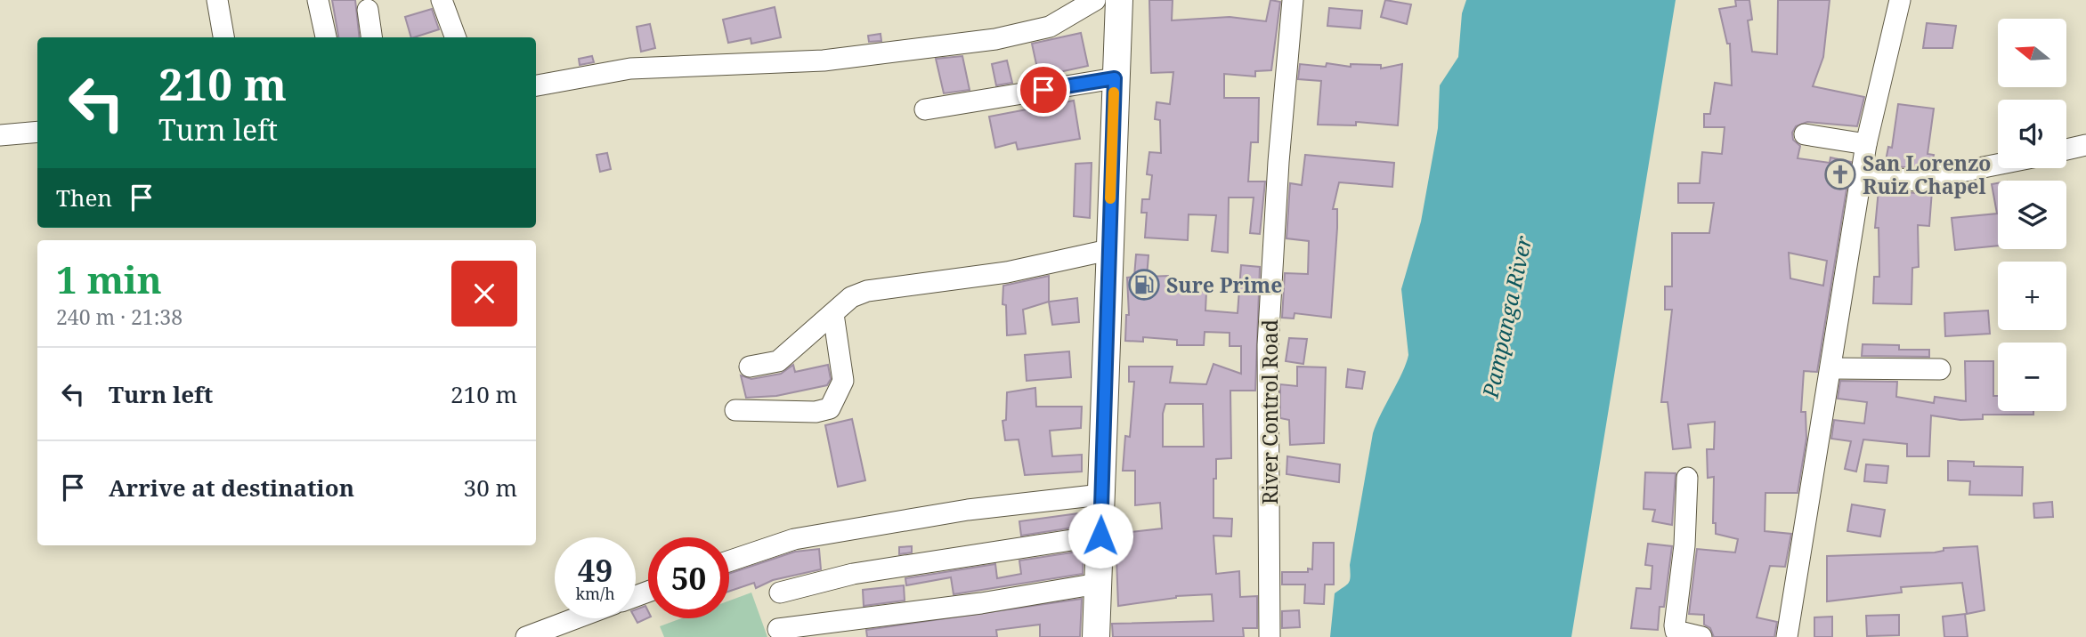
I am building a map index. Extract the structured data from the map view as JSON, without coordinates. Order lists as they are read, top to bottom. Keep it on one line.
{"streets":{"street":["River Control Road"]},"water":["Pampanga River"],"places":{"church":["San Lorenzo Ruiz Chapel"],"fuel station":["Sure Prime"]},"north":"left","page":{"map_buttons":["+","−"],"turn":["210 m","Turn left"],"then":"Then","heading":["1 min","240 m · 21:38"],"list":[{"name":"Turn left","value":"210 m"},{"name":"Arrive at destination","value":"30 m"}],"speed":"49 km/h","limit":"50"}}
